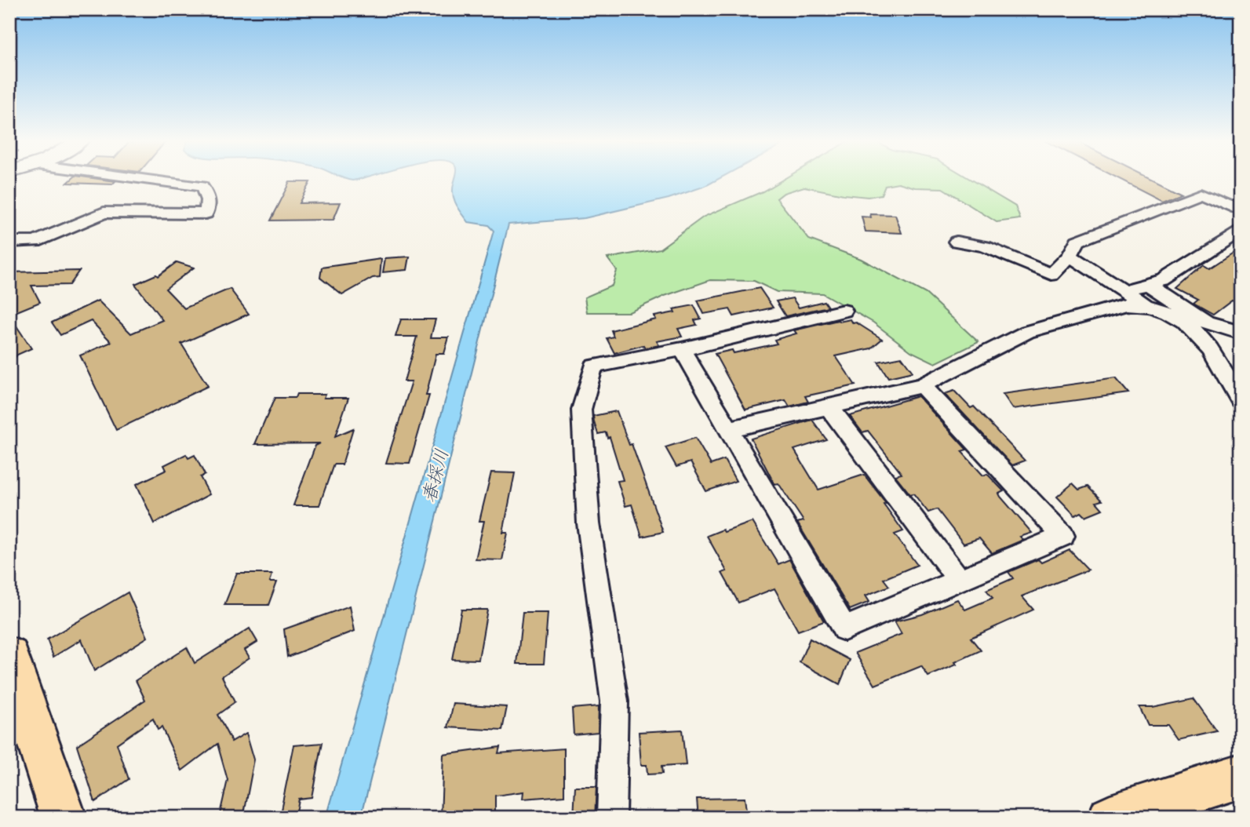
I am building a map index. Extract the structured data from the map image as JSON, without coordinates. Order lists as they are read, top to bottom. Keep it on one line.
{"water":["春採川"]}
